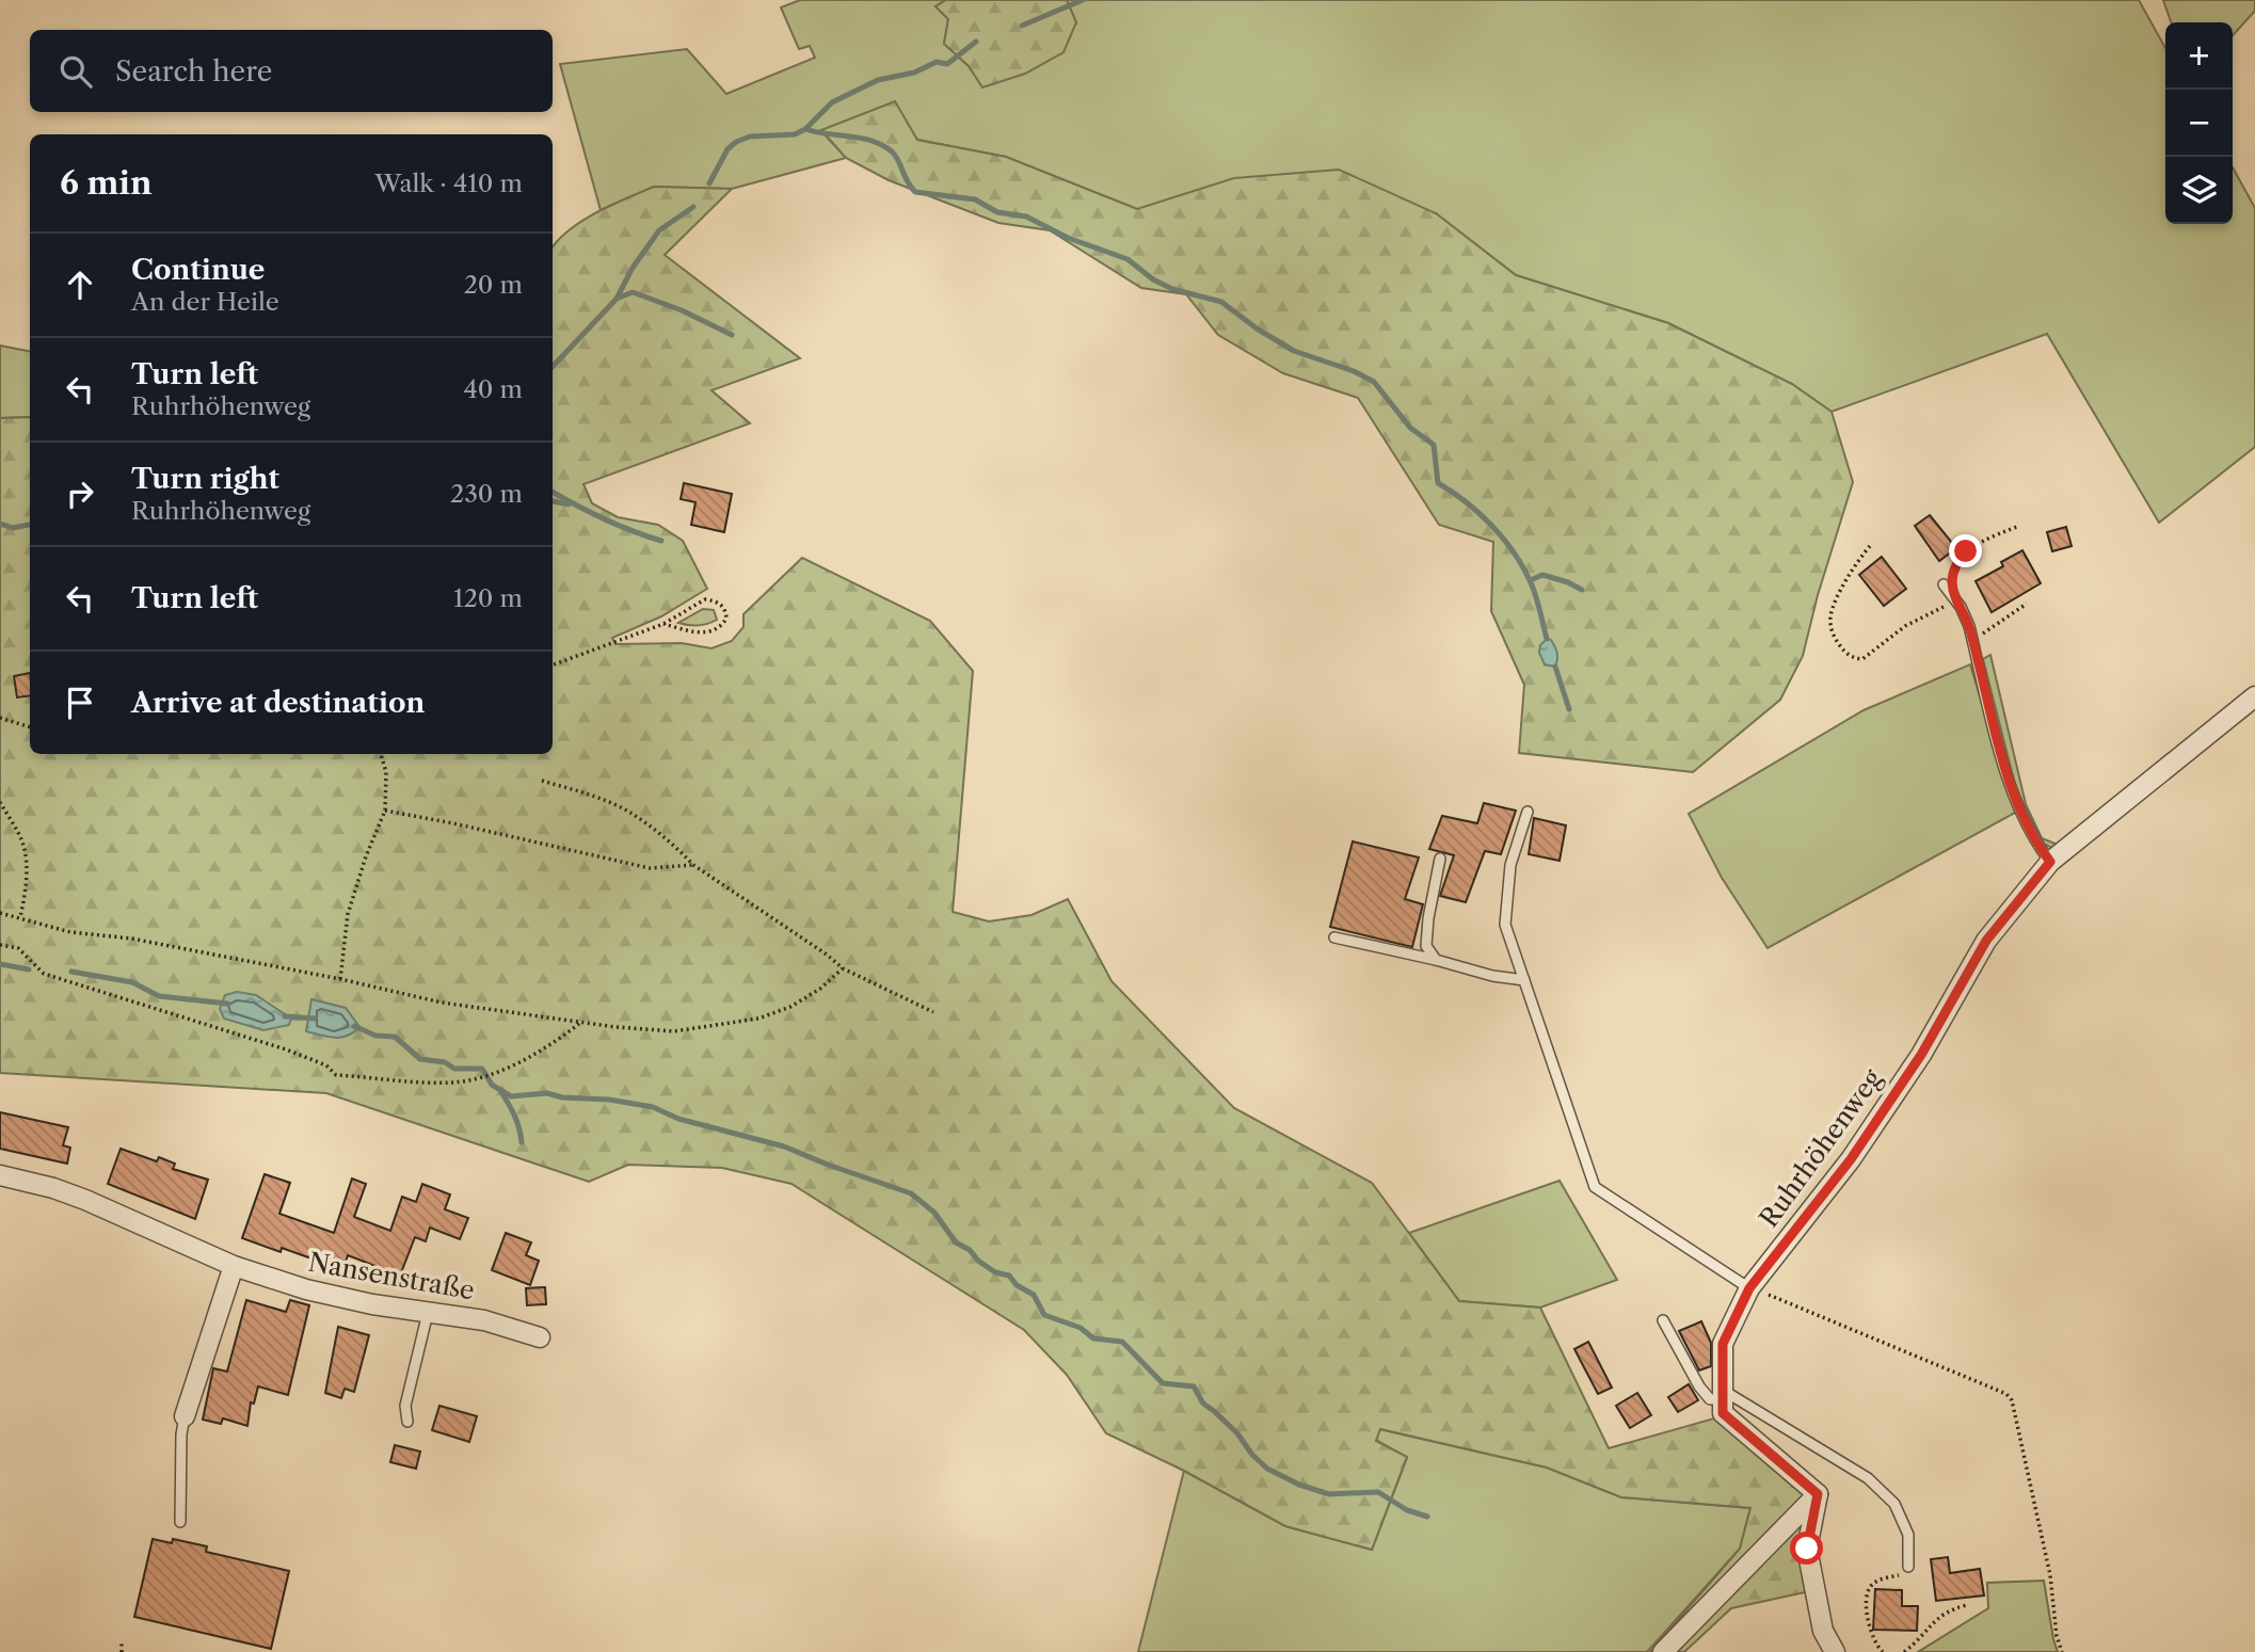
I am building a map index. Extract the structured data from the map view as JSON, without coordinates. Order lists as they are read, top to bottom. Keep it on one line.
{"streets":{"street":["Ruhrhöhenweg","Nansenstraße"]},"page":{"map_buttons":["+","−"],"search":"Search here","heading":["6 min","Walk · 410 m"],"list":[["Continue","An der Heile","20 m"],["Turn left","Ruhrhöhenweg","40 m"],["Turn right","Ruhrhöhenweg","230 m"],["Turn left","120 m"],"Arrive at destination"]}}
